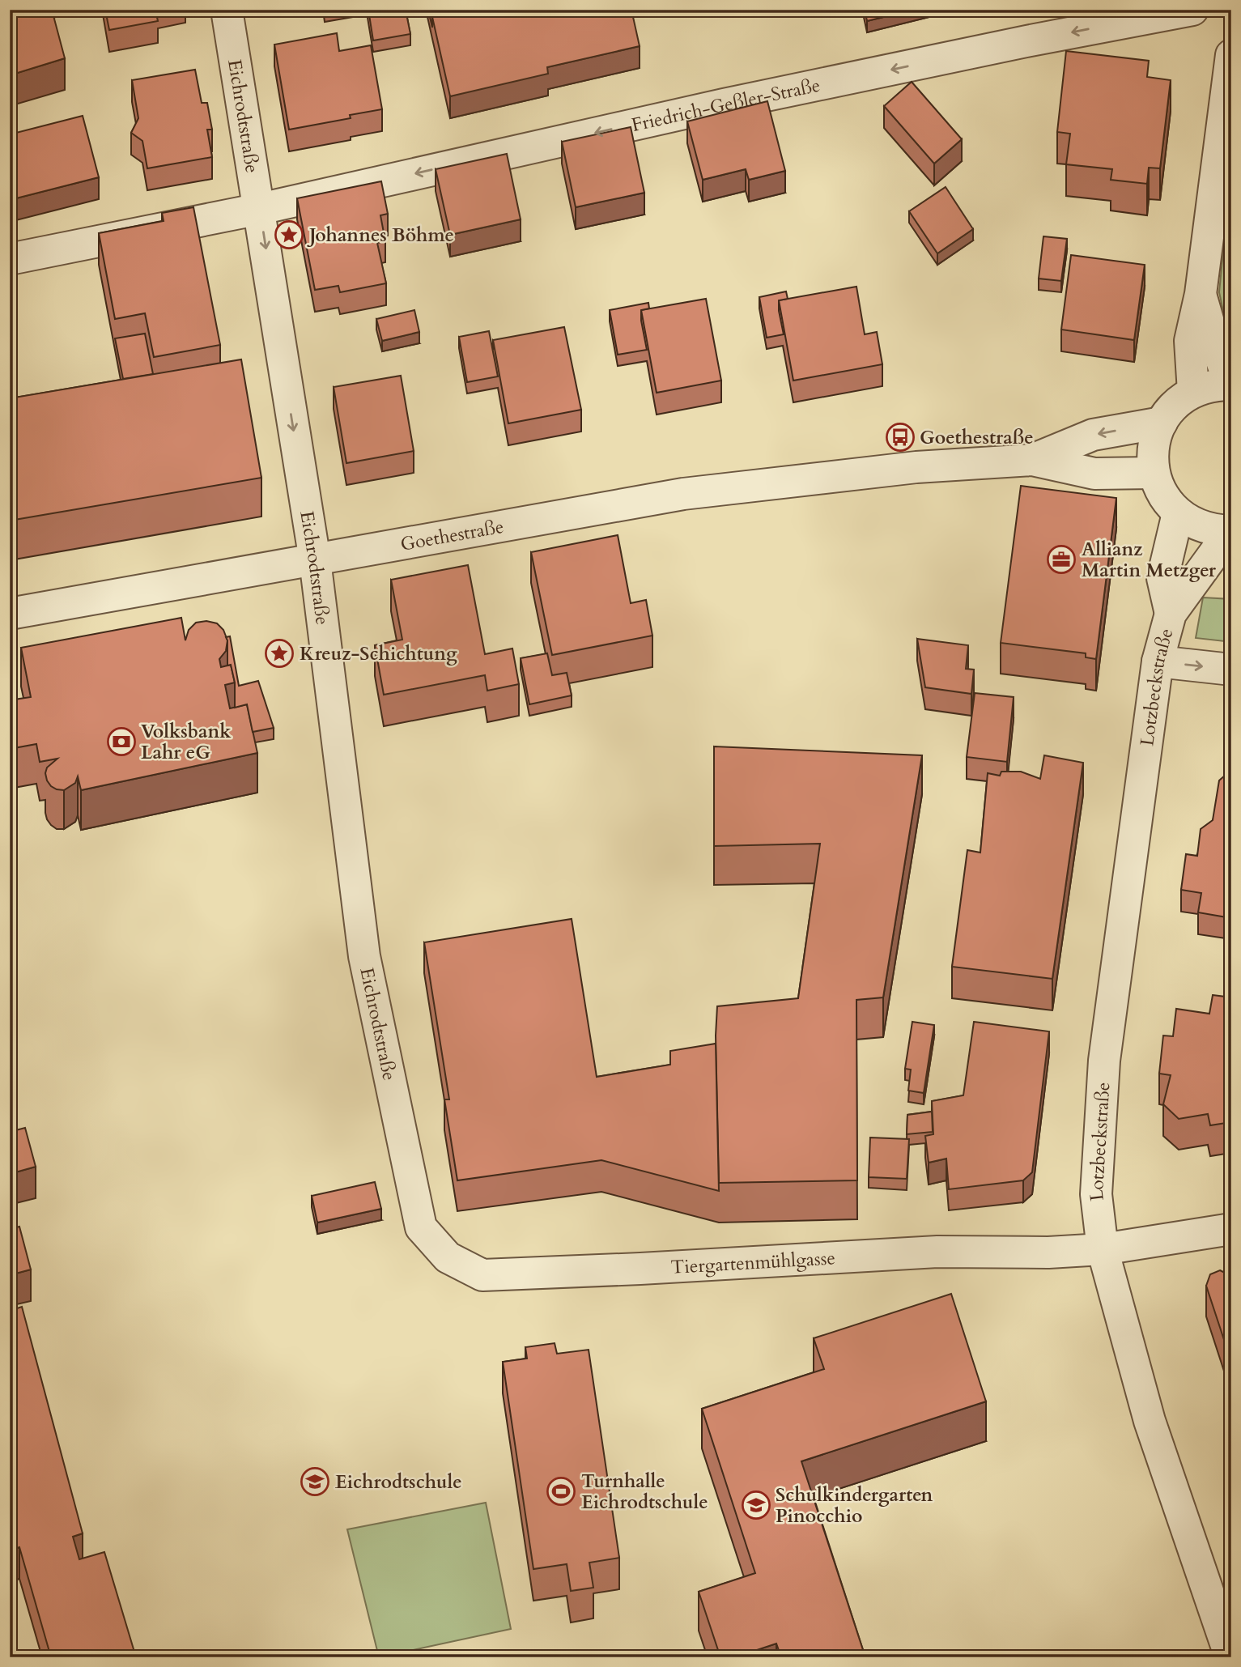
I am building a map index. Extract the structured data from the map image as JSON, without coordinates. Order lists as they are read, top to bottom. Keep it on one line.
{"streets":{"street":["Friedrich-Geßler-Straße","Eichrodtstraße","Goethestraße","Lotzbeckstraße","Tiergartenmühlgasse"]},"crossings":[["Friedrich-Geßler-Straße","Eichrodtstraße"],["Eichrodtstraße","Goethestraße"],["Eichrodtstraße","Tiergartenmühlgasse"],["Goethestraße","Lotzbeckstraße"],["Lotzbeckstraße","Tiergartenmühlgasse"]],"one_way":["Friedrich-Geßler-Straße"],"places":{"place":["Johannes Böhme","Kreuz-Schichtung"],"bus stop":["Goethestraße"],"office":["Allianz Martin Metzger"],"bank":["Volksbank Lahr eG"],"school or university":["Eichrodtschule","Schulkindergarten Pinocchio"],"sports":["Turnhalle Eichrodtschule"]}}
